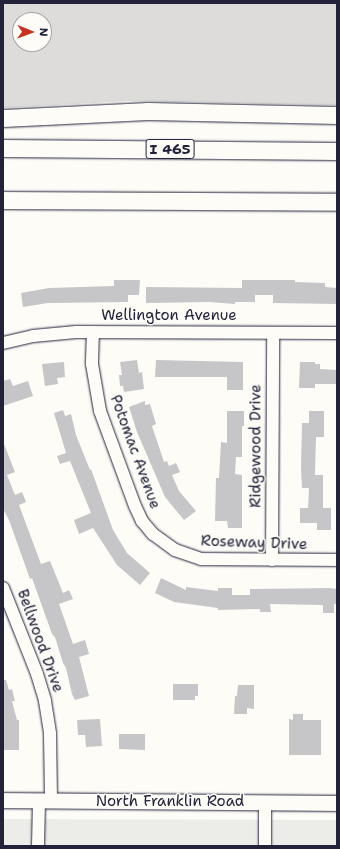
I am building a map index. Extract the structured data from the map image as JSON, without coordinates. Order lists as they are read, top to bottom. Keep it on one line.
{"streets":{"highway":["I 465"],"main road":["North Franklin Road"],"street":["Wellington Avenue","Ridgewood Drive","Potomac Avenue","Roseway Drive","Bellwood Drive"]},"crossings":[["Wellington Avenue","Ridgewood Drive"],["Wellington Avenue","Potomac Avenue"],["Ridgewood Drive","Roseway Drive"],["Potomac Avenue","Roseway Drive"],["Bellwood Drive","North Franklin Road"]],"north":"right"}
